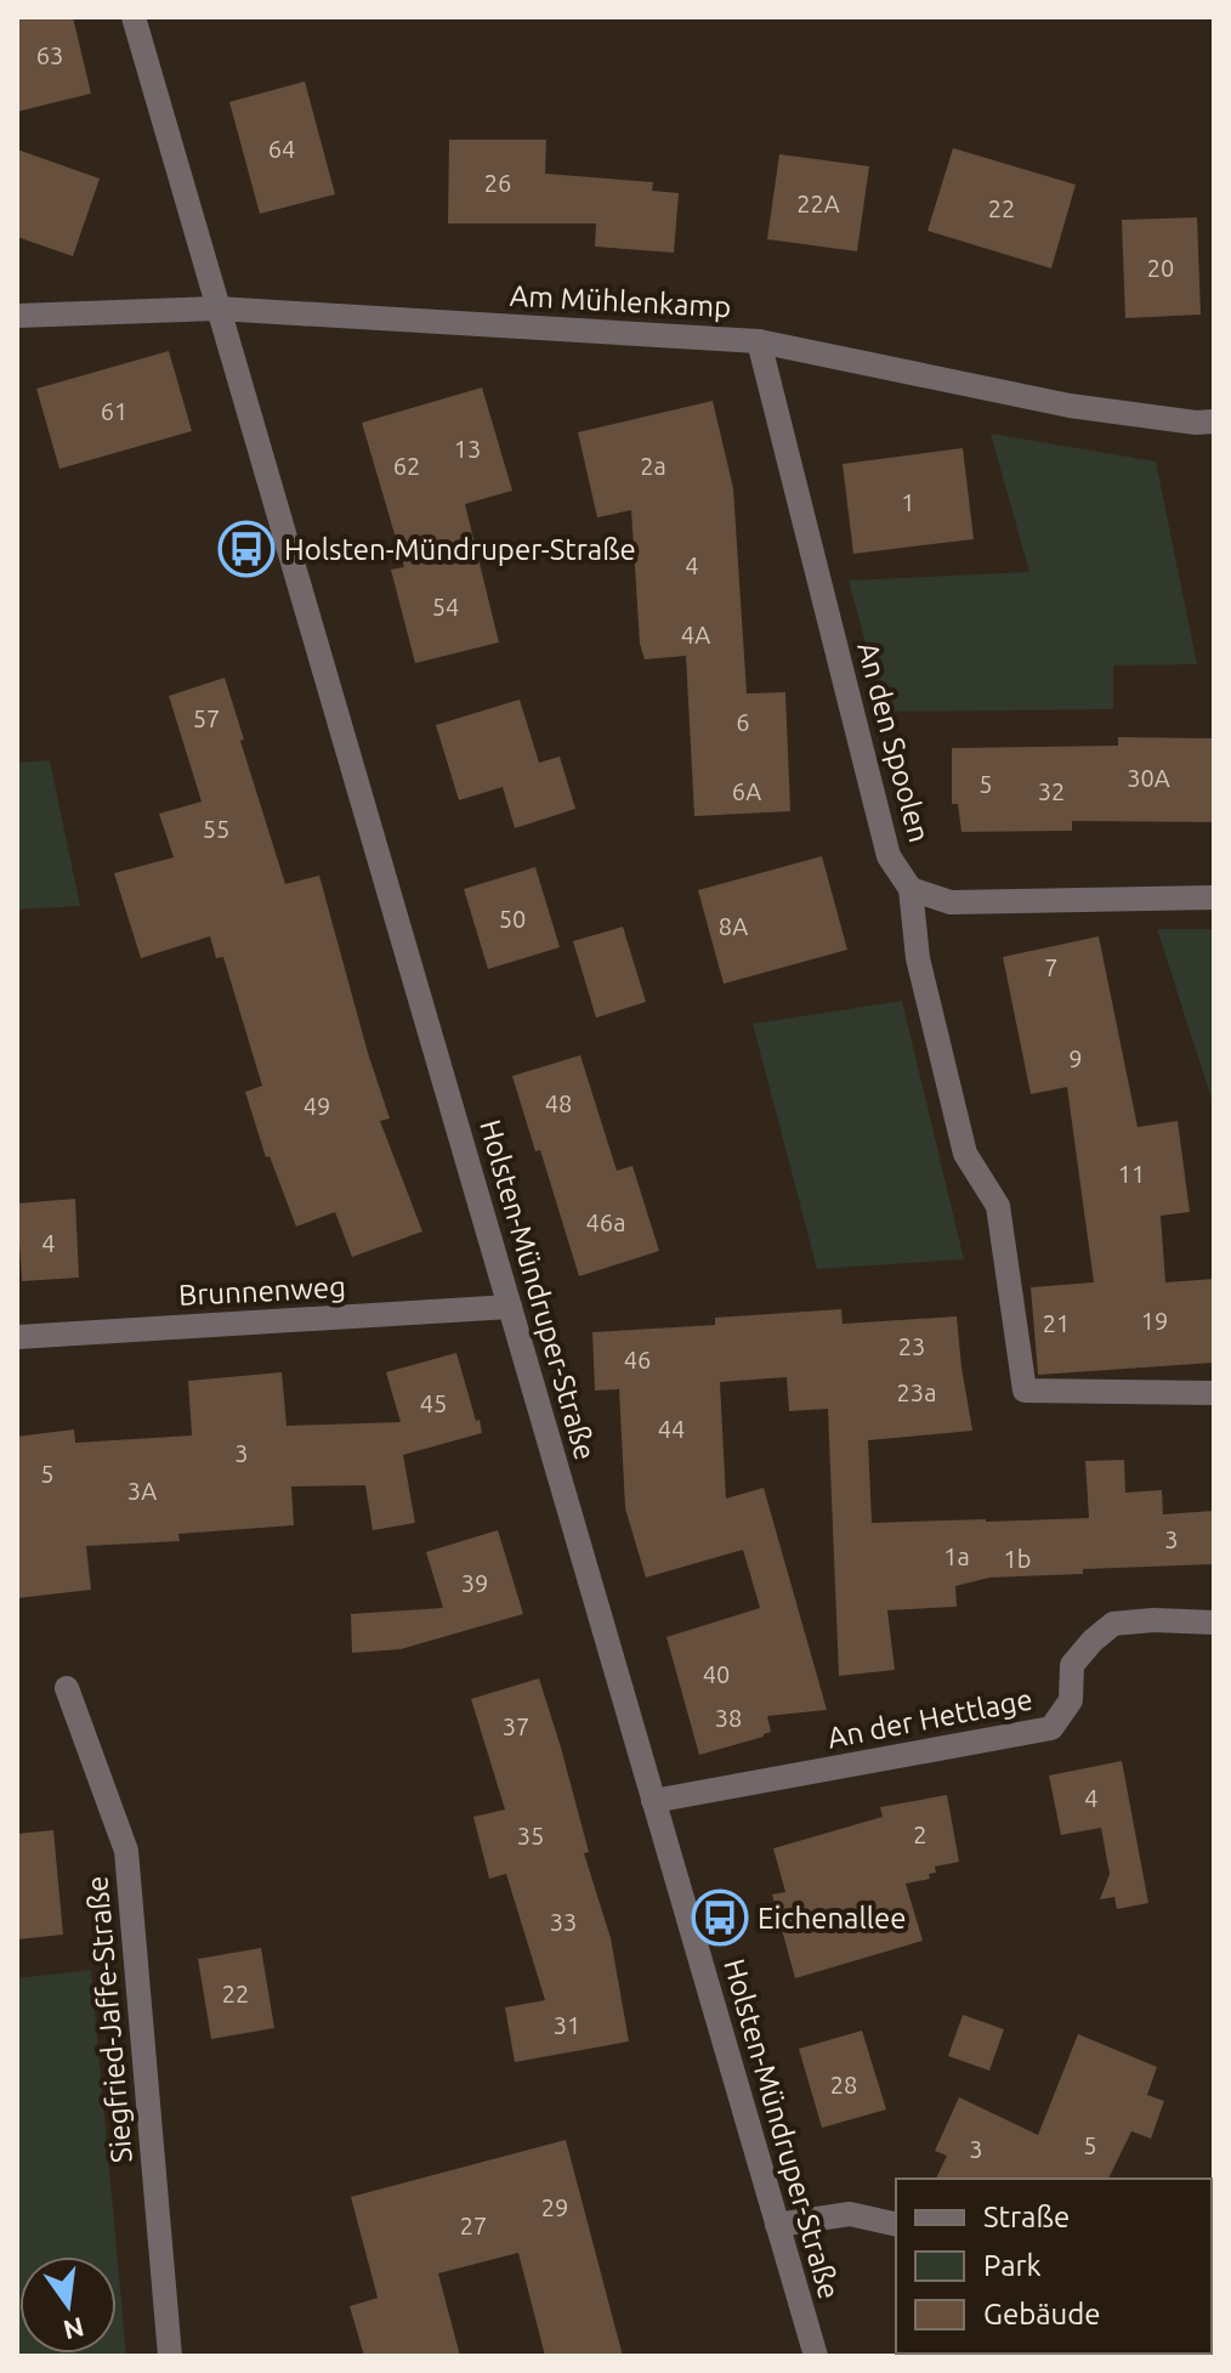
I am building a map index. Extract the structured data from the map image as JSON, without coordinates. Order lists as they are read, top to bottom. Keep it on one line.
{"streets":{"street":["Am Mühlenkamp","An den Spoolen","Holsten-Mündruper-Straße","Brunnenweg","An der Hettlage","Siegfried-Jaffe-Straße"]},"crossings":[["Am Mühlenkamp","An den Spoolen"],["Am Mühlenkamp","Holsten-Mündruper-Straße"],["Holsten-Mündruper-Straße","Brunnenweg"],["Holsten-Mündruper-Straße","An der Hettlage"]],"places":{"bus stop":["Holsten-Mündruper-Straße","Eichenallee"]},"house_numbers":["63","64","26","22A","22","20","61","13","62","2a","1","4","54","4A","57","6","30A","5","6A","32","55","50","8A","7","9","48","49","11","46a","4","19","21","23","46","23a","45","44","3","5","3A","3","1a","1b","39","40","38","37","4","2","35","33","22","31","28","5","3","29","27"],"legend":["Straße","Park","Gebäude"],"north":"bottom"}
